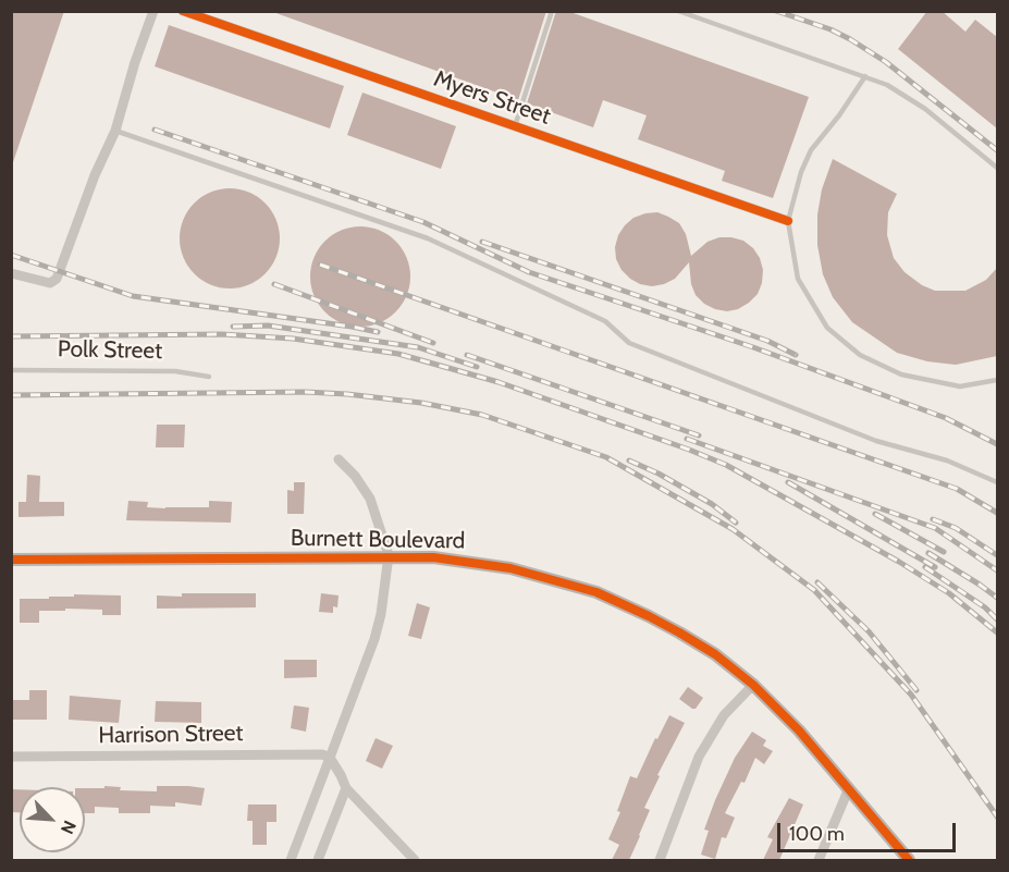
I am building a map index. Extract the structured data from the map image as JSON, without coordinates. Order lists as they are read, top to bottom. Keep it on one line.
{"streets":{"main road":["Burnett Boulevard"],"street":["Myers Street","Harrison Street"],"lane":["Polk Street"]},"scale_bar":"100 m","north":"bottom right"}
